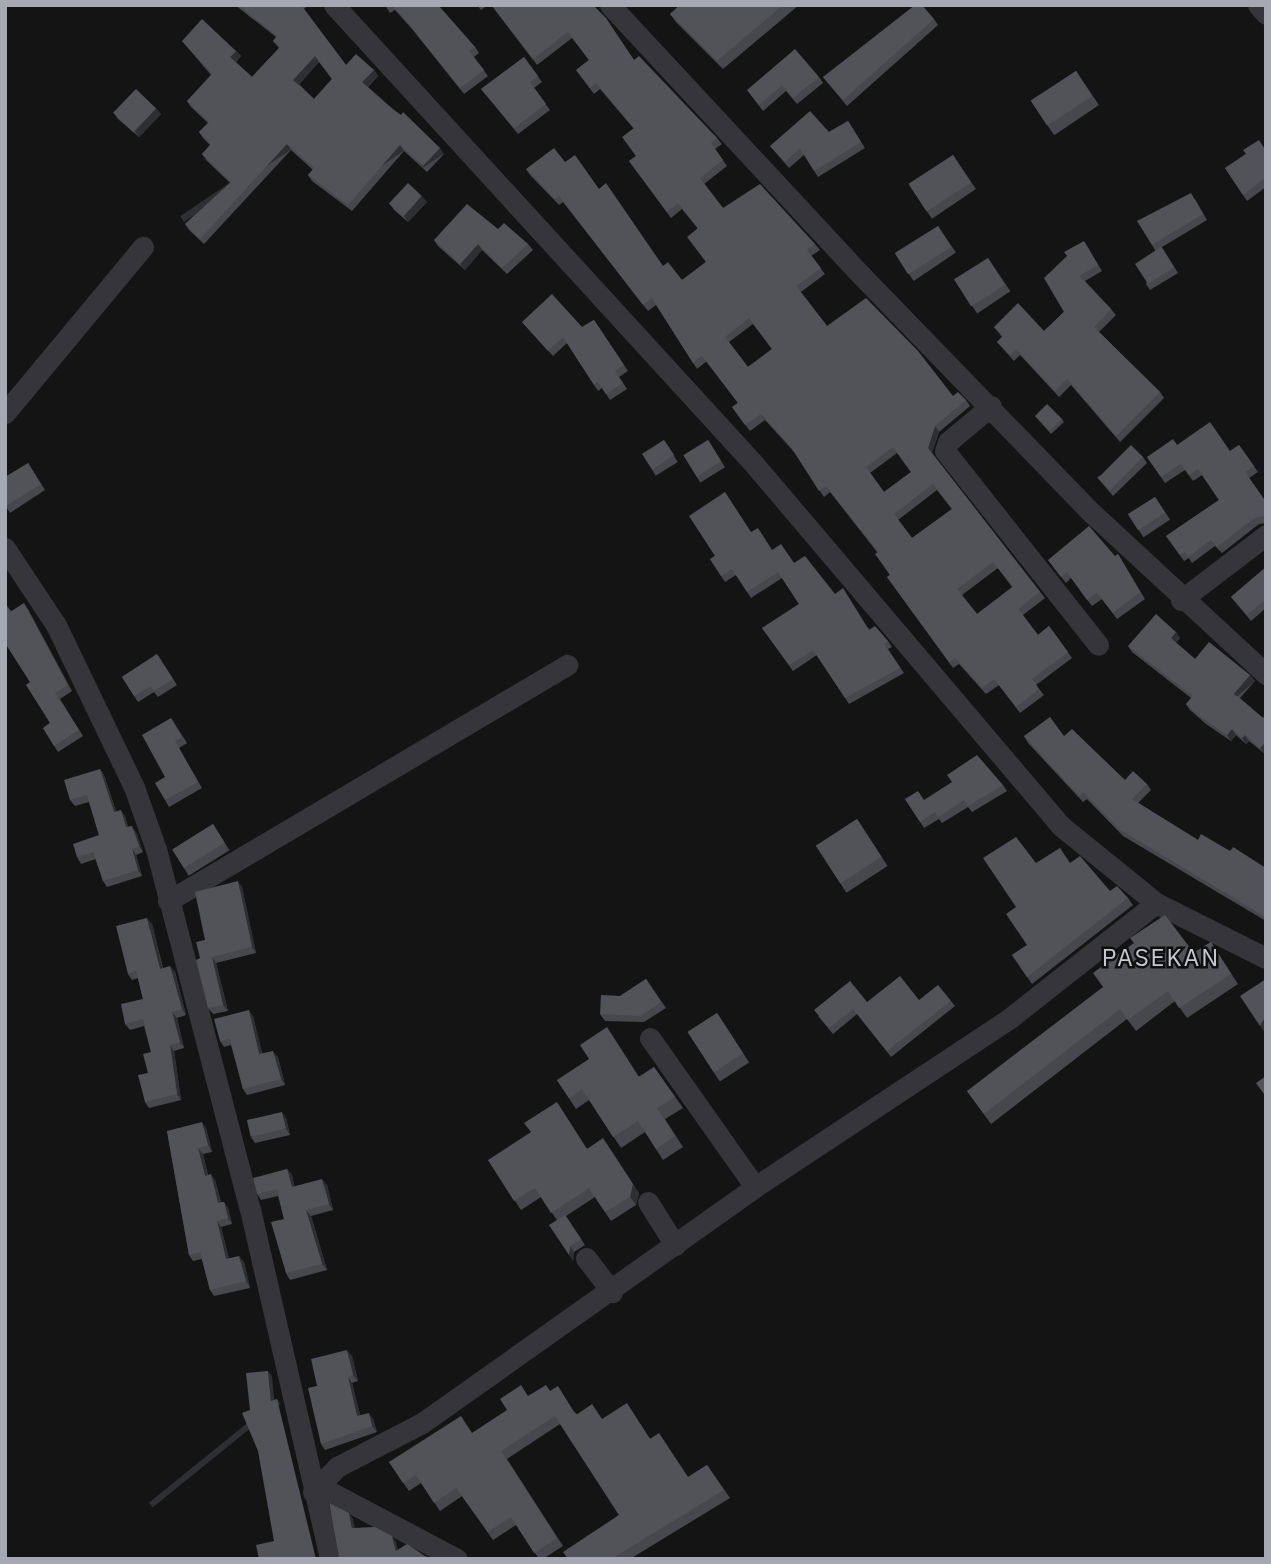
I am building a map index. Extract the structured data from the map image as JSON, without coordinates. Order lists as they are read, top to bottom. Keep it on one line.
{"districts":["PASEKAN"]}
